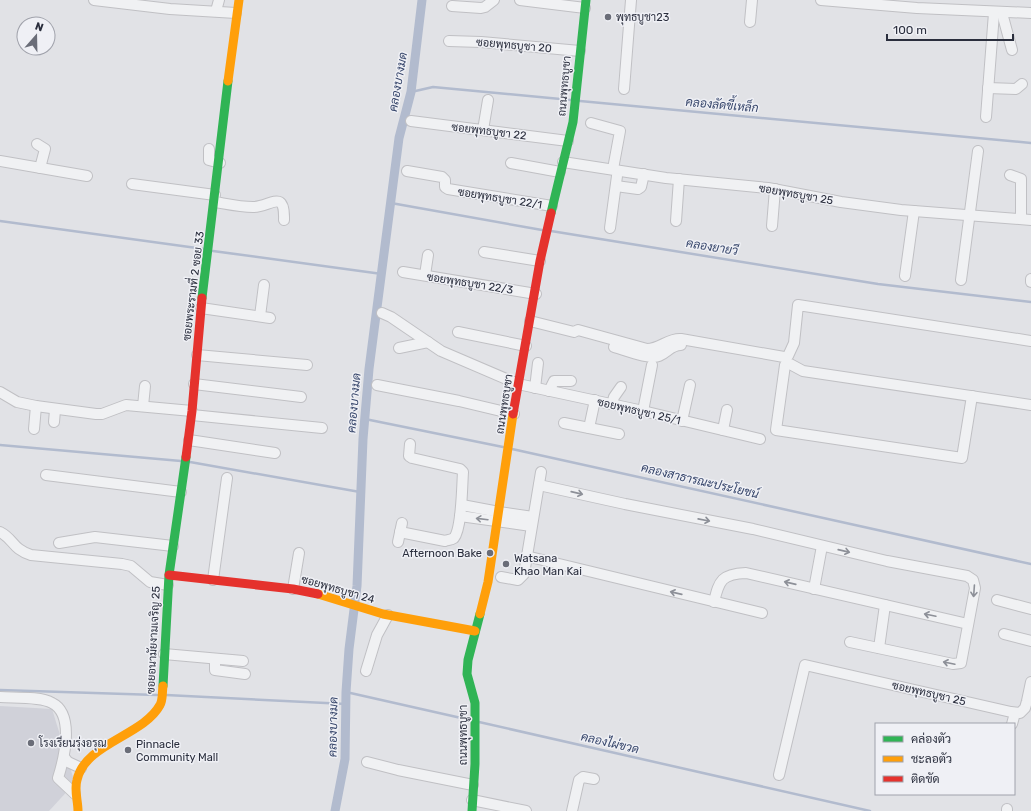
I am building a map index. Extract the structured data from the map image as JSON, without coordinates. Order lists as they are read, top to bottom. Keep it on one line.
{"streets":{"street":["ซอยพุทธบูชา 20","ถนนพุทธบูชา","ซอยพุทธบูชา 22","ซอยพุทธบูชา 25","ซอยพุทธบูชา 22/1","ซอยพุทธบูชา 22/3","ซอยพระรามที่ 2 ซอย 33","ซอยพุทธบูชา 25/1","ซอยพุทธบูชา 24","ซอยอนามัยงามเจริญ 25"]},"crossings":[["ซอยพุทธบูชา 20","ถนนพุทธบูชา"],["ถนนพุทธบูชา","ซอยพุทธบูชา 22"],["ถนนพุทธบูชา","ซอยพุทธบูชา 25"],["ถนนพุทธบูชา","ซอยพุทธบูชา 22/1"],["ถนนพุทธบูชา","ซอยพุทธบูชา 22/3"],["ถนนพุทธบูชา","ซอยพุทธบูชา 25/1"],["ถนนพุทธบูชา","ซอยพุทธบูชา 24"],["ซอยพระรามที่ 2 ซอย 33","ซอยพุทธบูชา 24"],["ซอยพระรามที่ 2 ซอย 33","ซอยอนามัยงามเจริญ 25"],["ซอยพุทธบูชา 24","ซอยอนามัยงามเจริญ 25"]],"water":["คลองบางมด","คลองลัดขี้เหล็ก","คลองยายวี","คลองสาธารณะประโยชน์","คลองไผ่ขวด"],"places":["พุทธบูชา23","Afternoon Bake","Watsana Khao Man Kai","โรงเรียนรุ่งอรุณ","Pinnacle Community Mall"],"legend":["คล่องตัว","ชะลอตัว","ติดขัด"],"scale_bar":"100 m","north":"top"}
